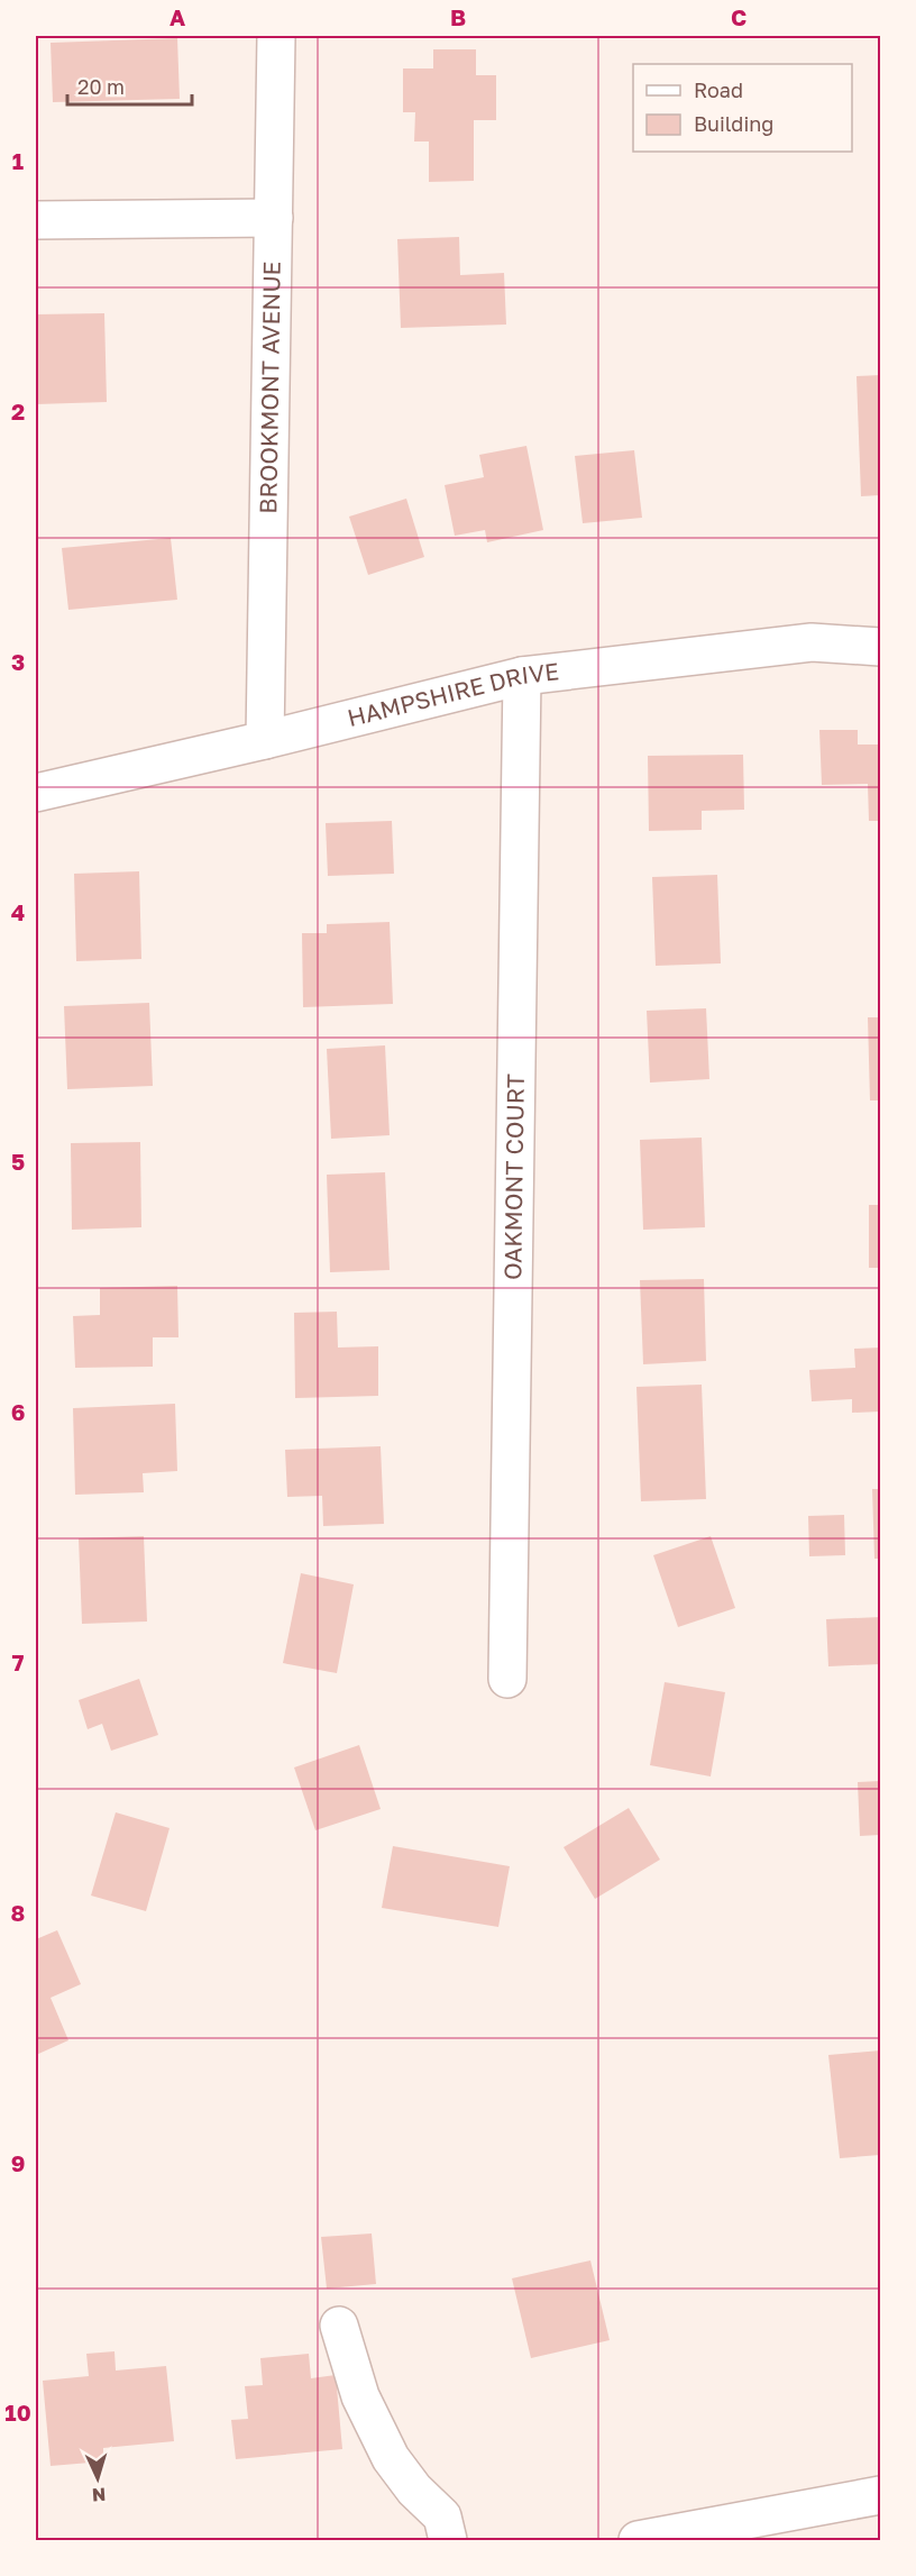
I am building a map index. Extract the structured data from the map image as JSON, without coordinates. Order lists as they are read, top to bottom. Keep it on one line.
{"streets":{"street":["BROOKMONT AVENUE","HAMPSHIRE DRIVE","OAKMONT COURT"]},"crossings":[["BROOKMONT AVENUE","HAMPSHIRE DRIVE"],["HAMPSHIRE DRIVE","OAKMONT COURT"]],"legend":["Road","Building"],"scale_bar":"20 m","north":"bottom","grid":{"columns":["A","B","C"],"rows":["1","2","3","4","5","6","7","8","9","10"]}}
